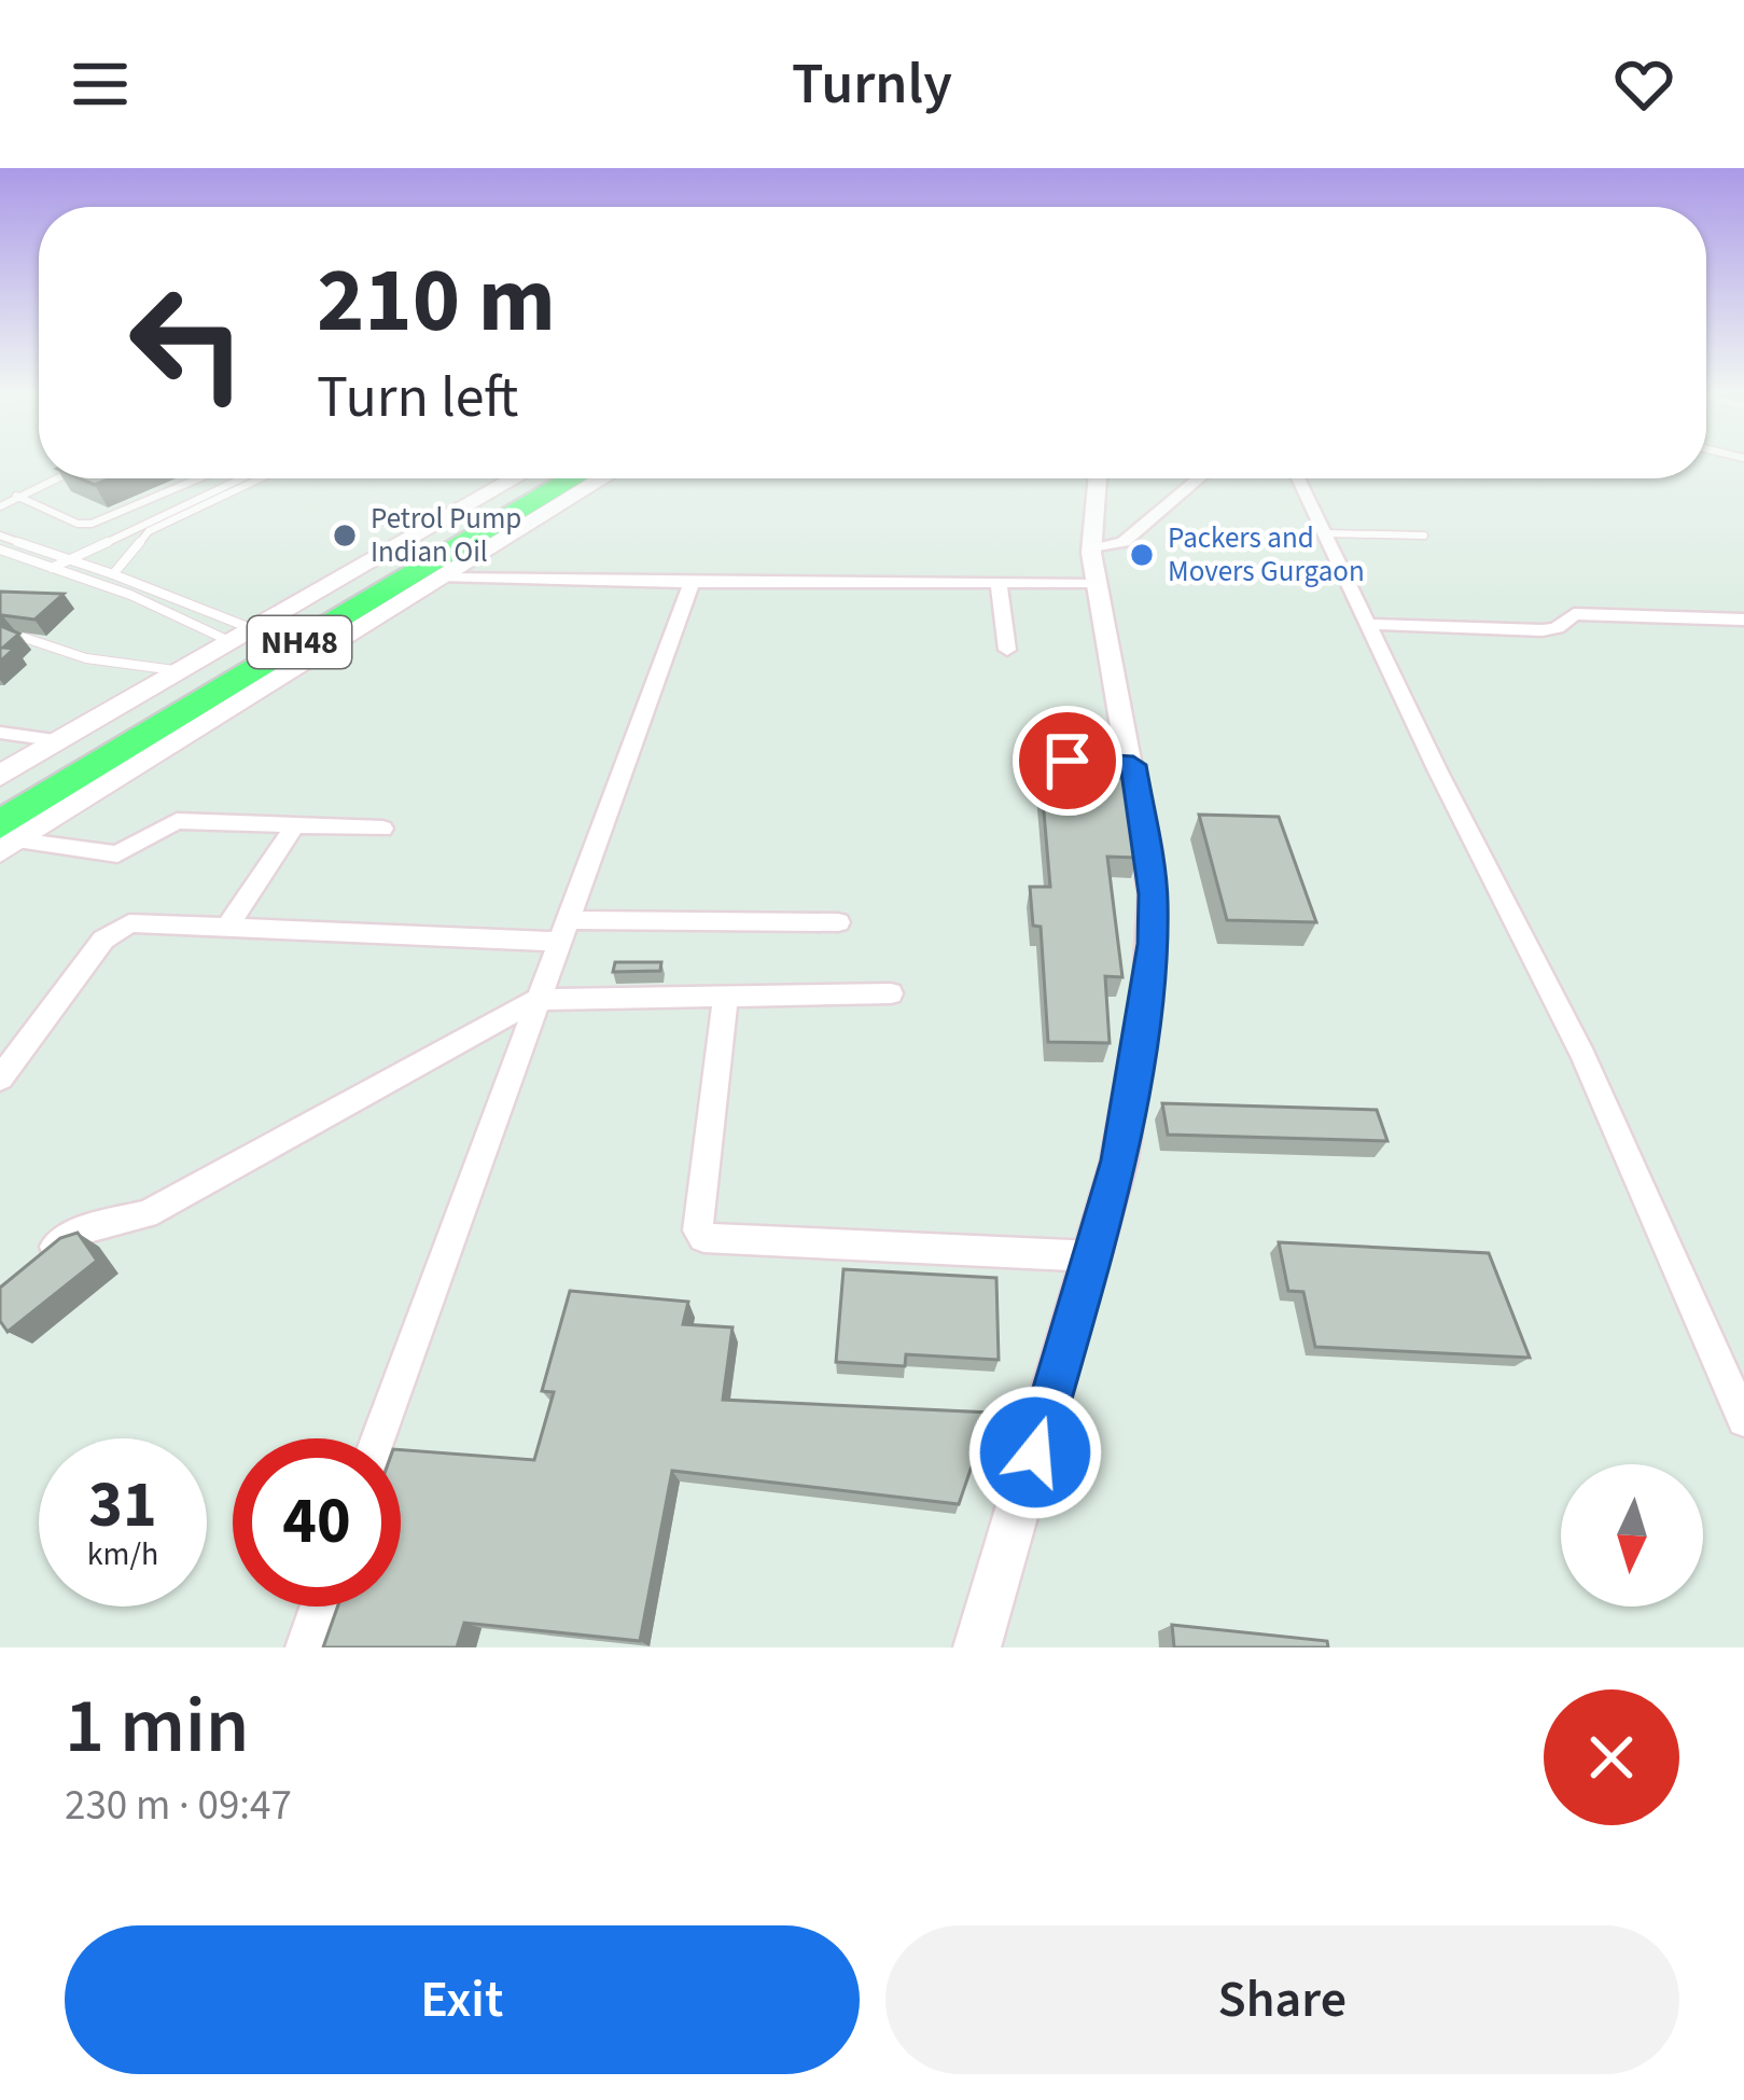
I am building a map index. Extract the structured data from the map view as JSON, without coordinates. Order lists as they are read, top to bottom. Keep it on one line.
{"streets":{"highway":["NH48"]},"places":["Petrol Pump Indian Oil","Packers and Movers Gurgaon"],"north":"bottom","page":{"header":"Turnly","turn":["210 m","Turn left"],"speed":"31 km/h","limit":"40","heading":["1 min","230 m · 09:47"],"buttons":["Exit","Share"]}}
